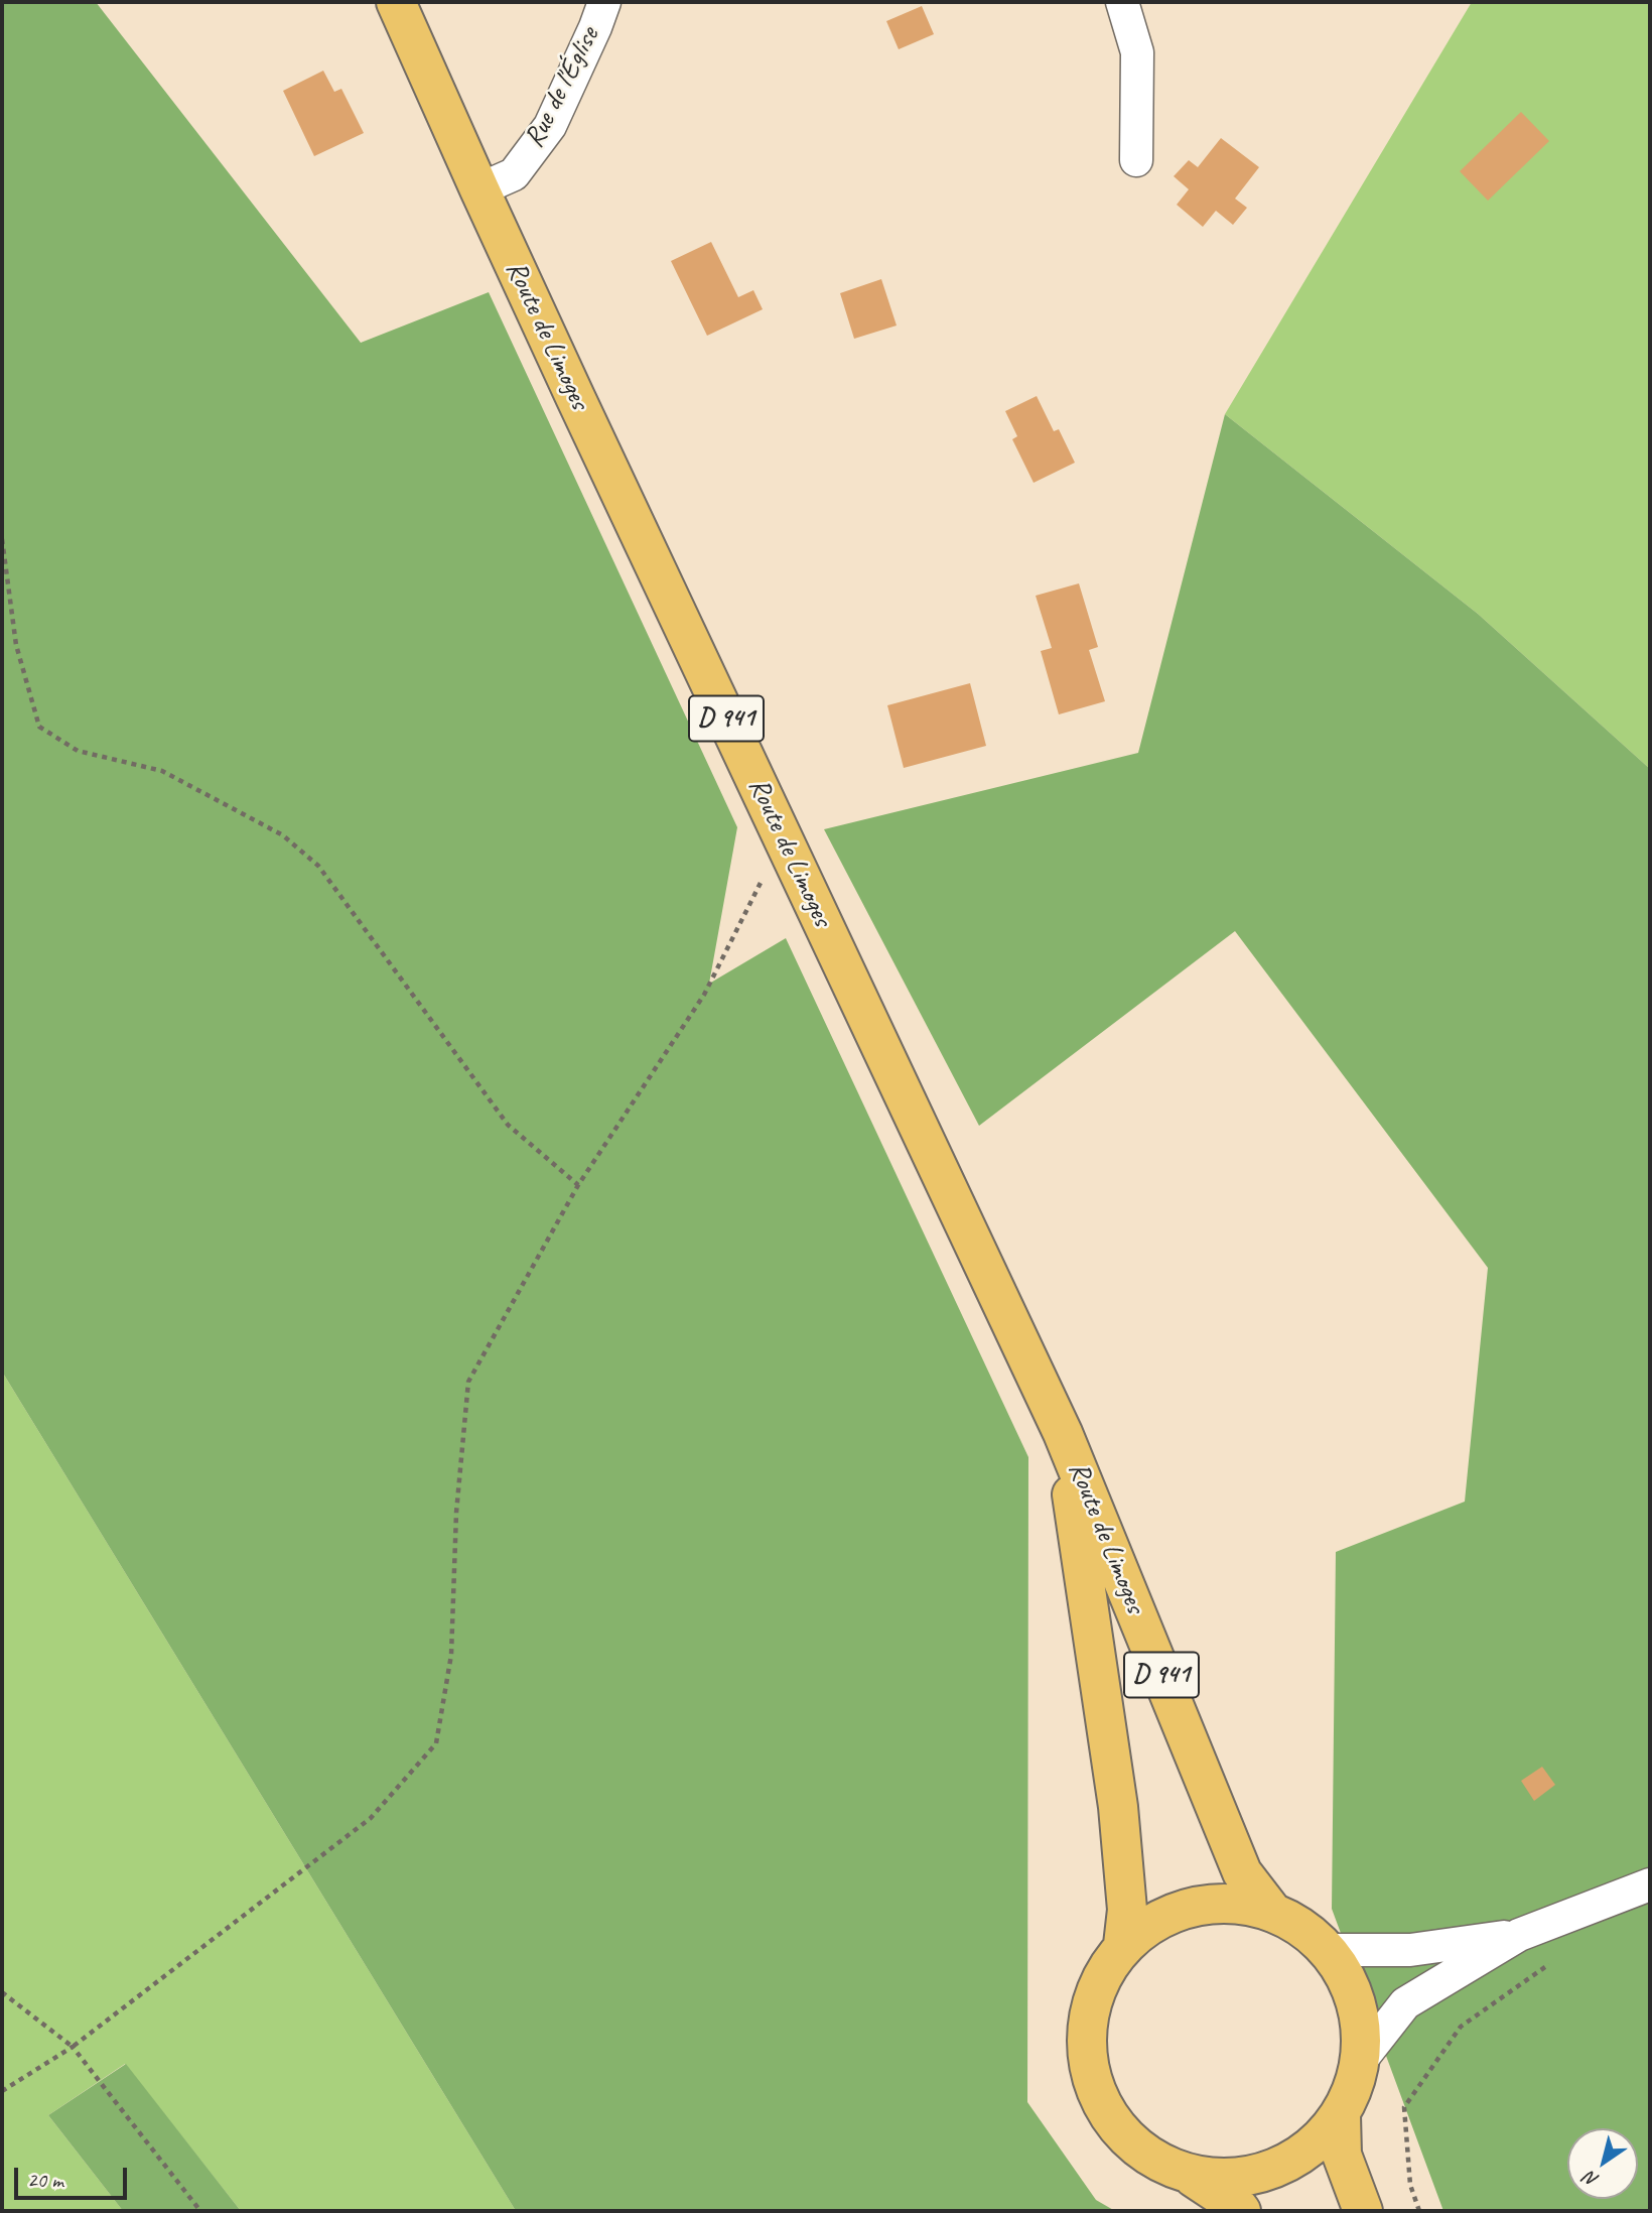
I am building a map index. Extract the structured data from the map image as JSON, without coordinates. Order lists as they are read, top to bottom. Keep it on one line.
{"streets":{"main road":["Route de Limoges","D 941"],"street":["Rue de l'Église"]},"crossings":[["Rue de l'Église","Route de Limoges"]],"scale_bar":"20 m","north":"bottom left"}
